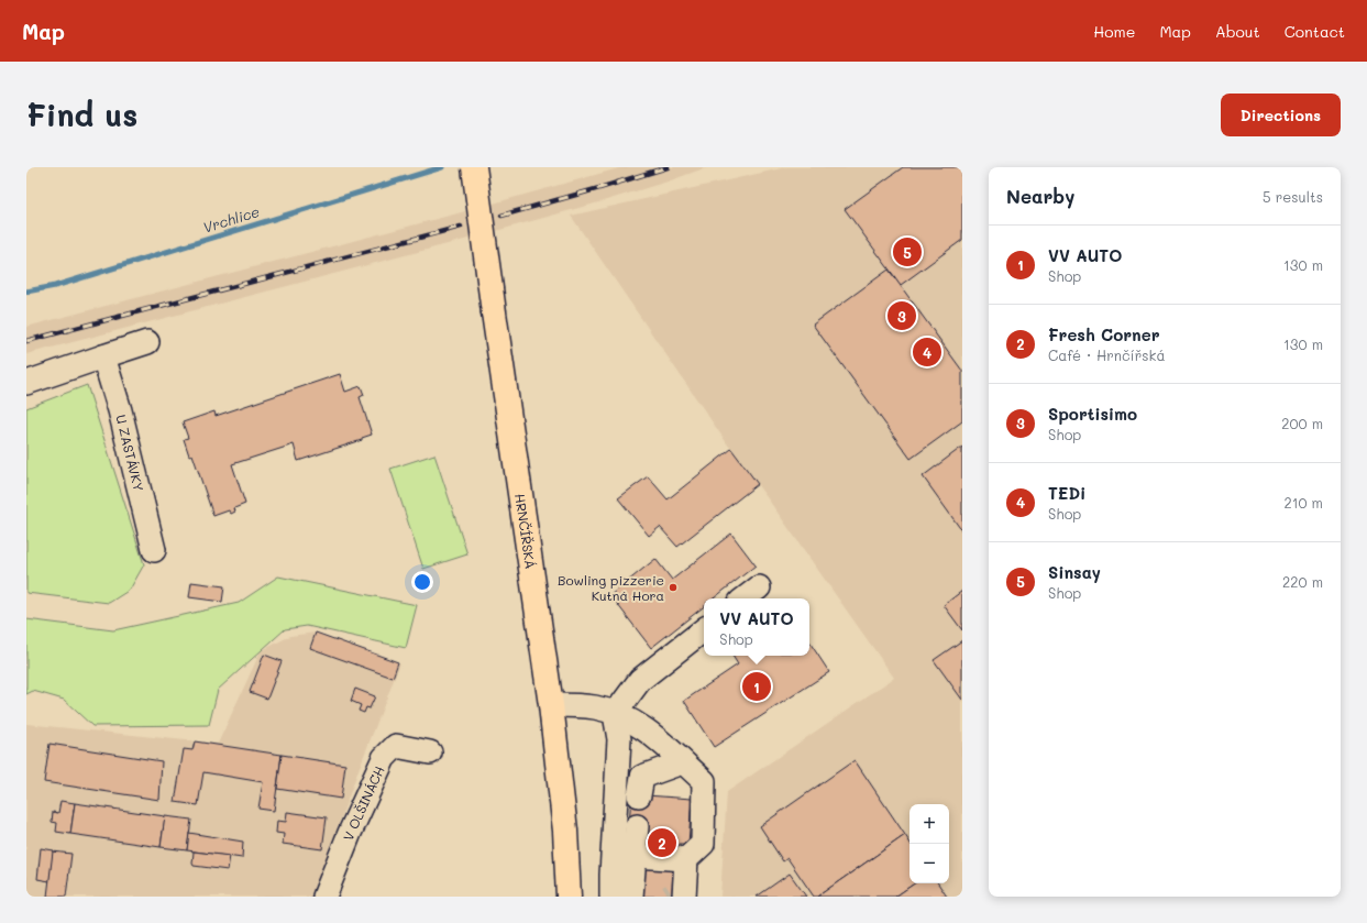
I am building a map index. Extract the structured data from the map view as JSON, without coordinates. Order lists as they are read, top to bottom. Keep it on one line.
{"streets":{"main road":["HRNČÍŘSKÁ"],"street":["U ZASTÁVKY","V OLŠINÁCH"]},"water":["Vrchlice"],"places":["Bowling pizzerie Kutná Hora"],"page":{"header":"Map","nav":["Home","Map","About","Contact"],"buttons":"Directions","title":"Find us","heading":["Nearby","5 results"],"list":[{"mark":"1","name":"VV AUTO","note":"Shop","value":"130 m"},{"mark":"2","name":"Fresh Corner","note":"Café · Hrnčířská","value":"130 m"},{"mark":"3","name":"Sportisimo","note":"Shop","value":"200 m"},{"mark":"4","name":"TEDi","note":"Shop","value":"210 m"},{"mark":"5","name":"Sinsay","note":"Shop","value":"220 m"}],"pins":["5","3","4","1","2"],"popup":["VV AUTO","Shop"],"map_buttons":["+","−"]}}
